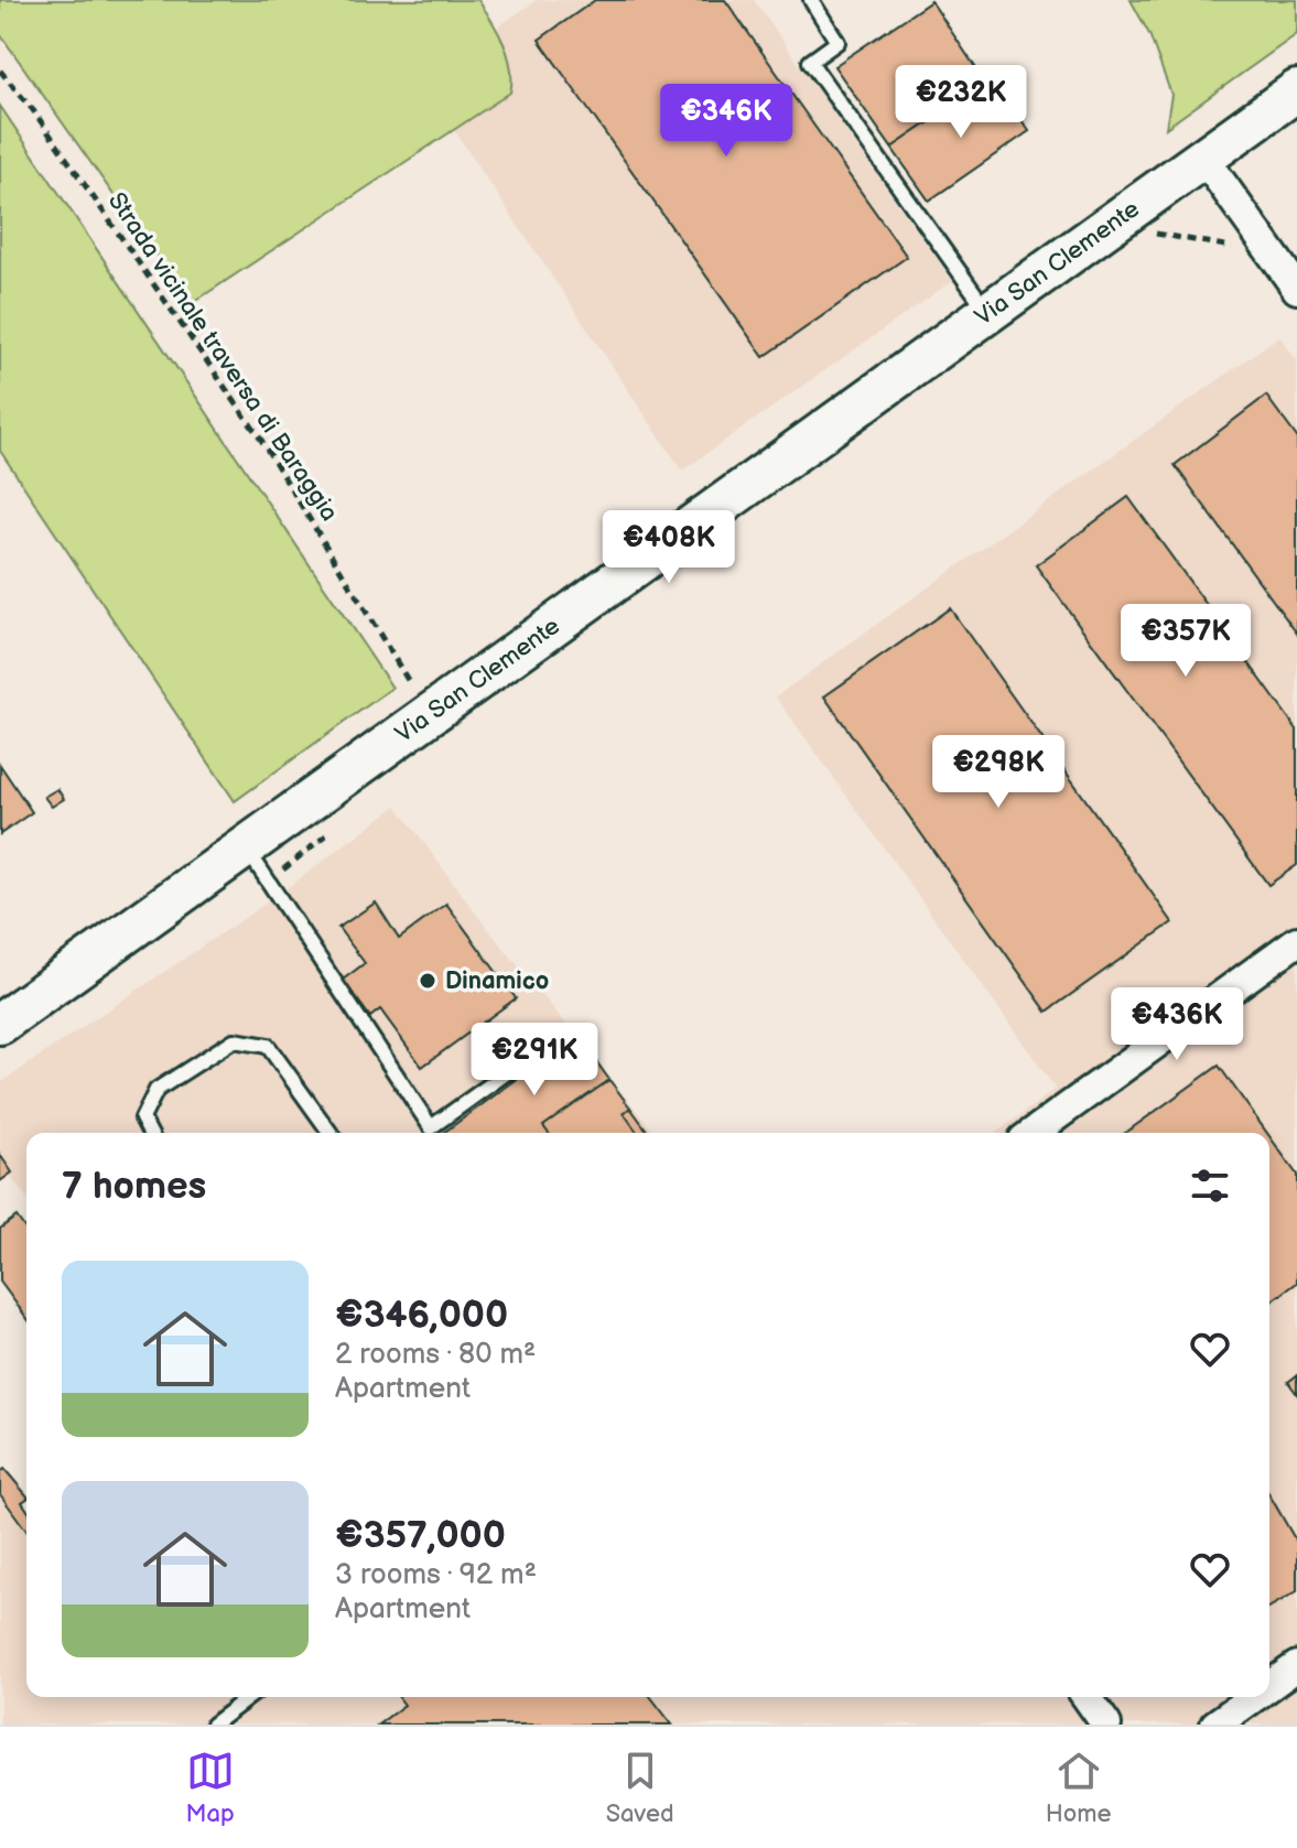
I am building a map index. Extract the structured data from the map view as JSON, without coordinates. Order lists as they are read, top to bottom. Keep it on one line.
{"streets":{"main road":["Via San Clemente"],"path":["Strada vicinale traversa di Baraggia"]},"crossings":[["Via San Clemente","Strada vicinale traversa di Baraggia"]],"places":["Dinamico"],"page":{"price":["€232K","€346K","€408K","€357K","€298K","€436K","€291K"],"heading":"7 homes","list":[{"name":"€346,000","note":"2 rooms · 80 m² · Apartment"},{"name":"€357,000","note":"3 rooms · 92 m² · Apartment"}],"tabs":["Map","Saved","Home"]}}
